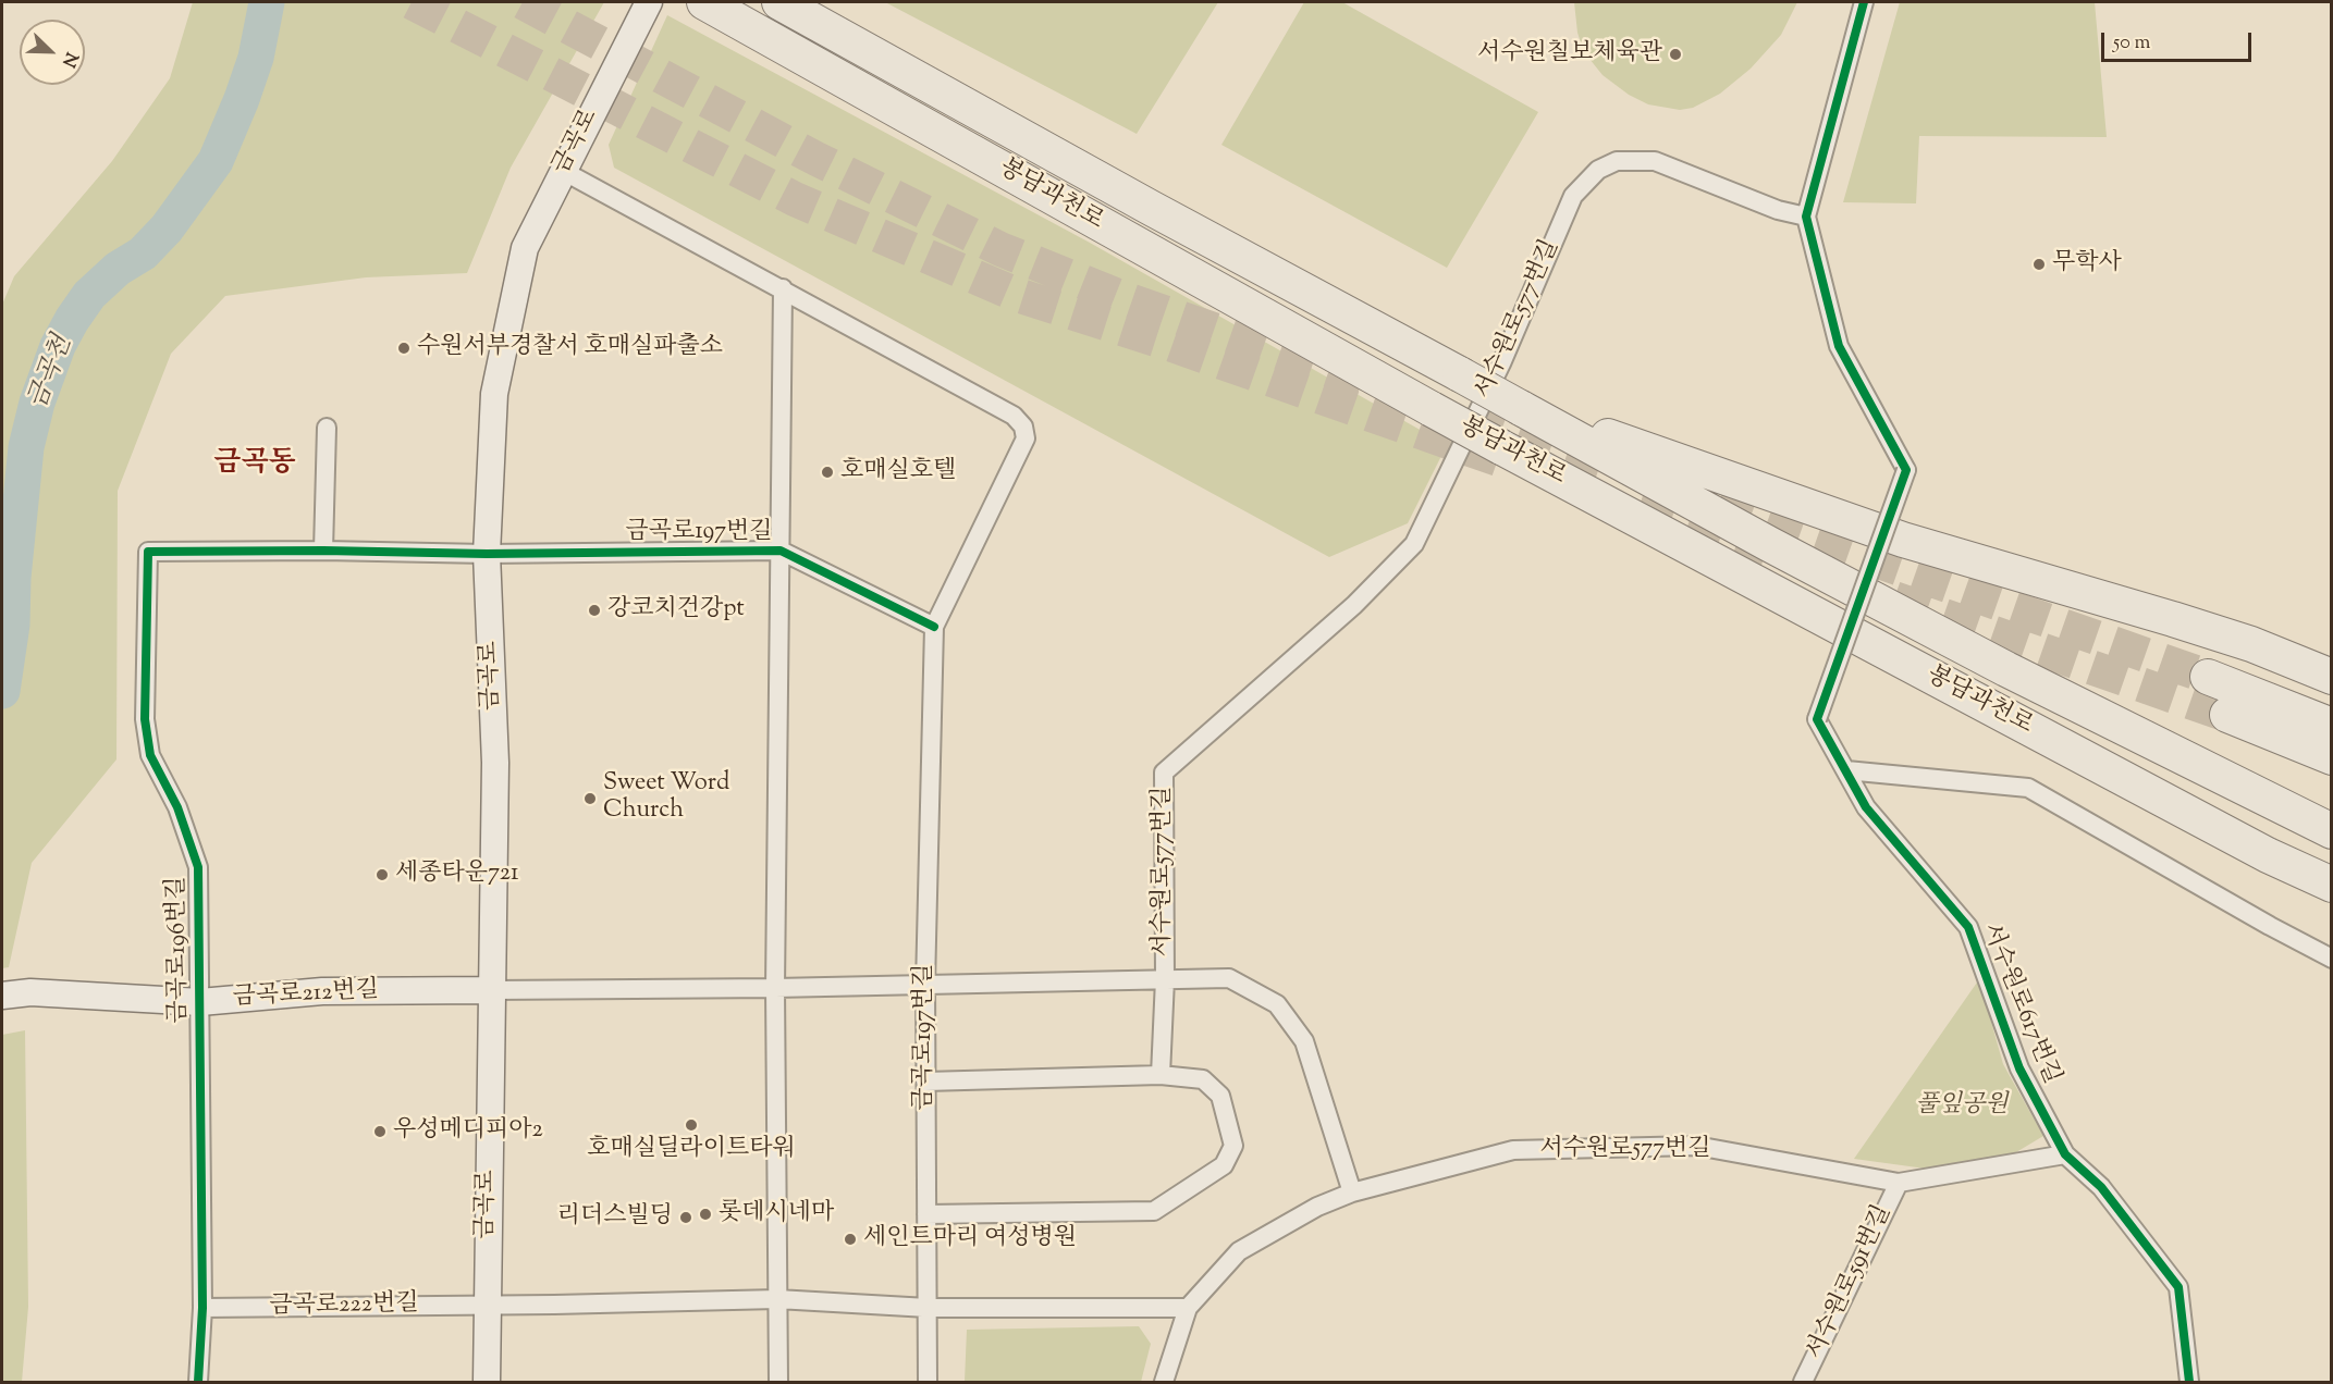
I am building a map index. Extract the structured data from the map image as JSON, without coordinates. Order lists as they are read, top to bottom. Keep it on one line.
{"streets":{"highway":["봉담과천로"],"main road":["금곡로","금곡로212번길"],"street":["서수원로577번길","금곡로197번길","금곡로196번길","서수원로617번길","서수원로591번길","금곡로222번길"]},"crossings":[["금곡로","금곡로197번길"],["금곡로","금곡로196번길"],["금곡로","금곡로212번길"],["금곡로","금곡로222번길"],["서수원로577번길","서수원로617번길"],["서수원로577번길","서수원로591번길"],["서수원로577번길","금곡로222번길"],["금곡로197번길","금곡로196번길"],["금곡로197번길","금곡로222번길"],["금곡로196번길","금곡로212번길"],["금곡로196번길","금곡로222번길"]],"districts":["금곡동"],"water":["금곡천"],"parks":["풀잎공원"],"places":["서수원칠보체육관","무학사","수원서부경찰서 호매실파출소","호매실호텔","강코치건강pt","Sweet Word Church","세종타운721","호매실딜라이트타워","우성메디피아2","롯데시네마","리더스빌딩","세인트마리 여성병원"],"scale_bar":"50 m","north":"bottom right"}
